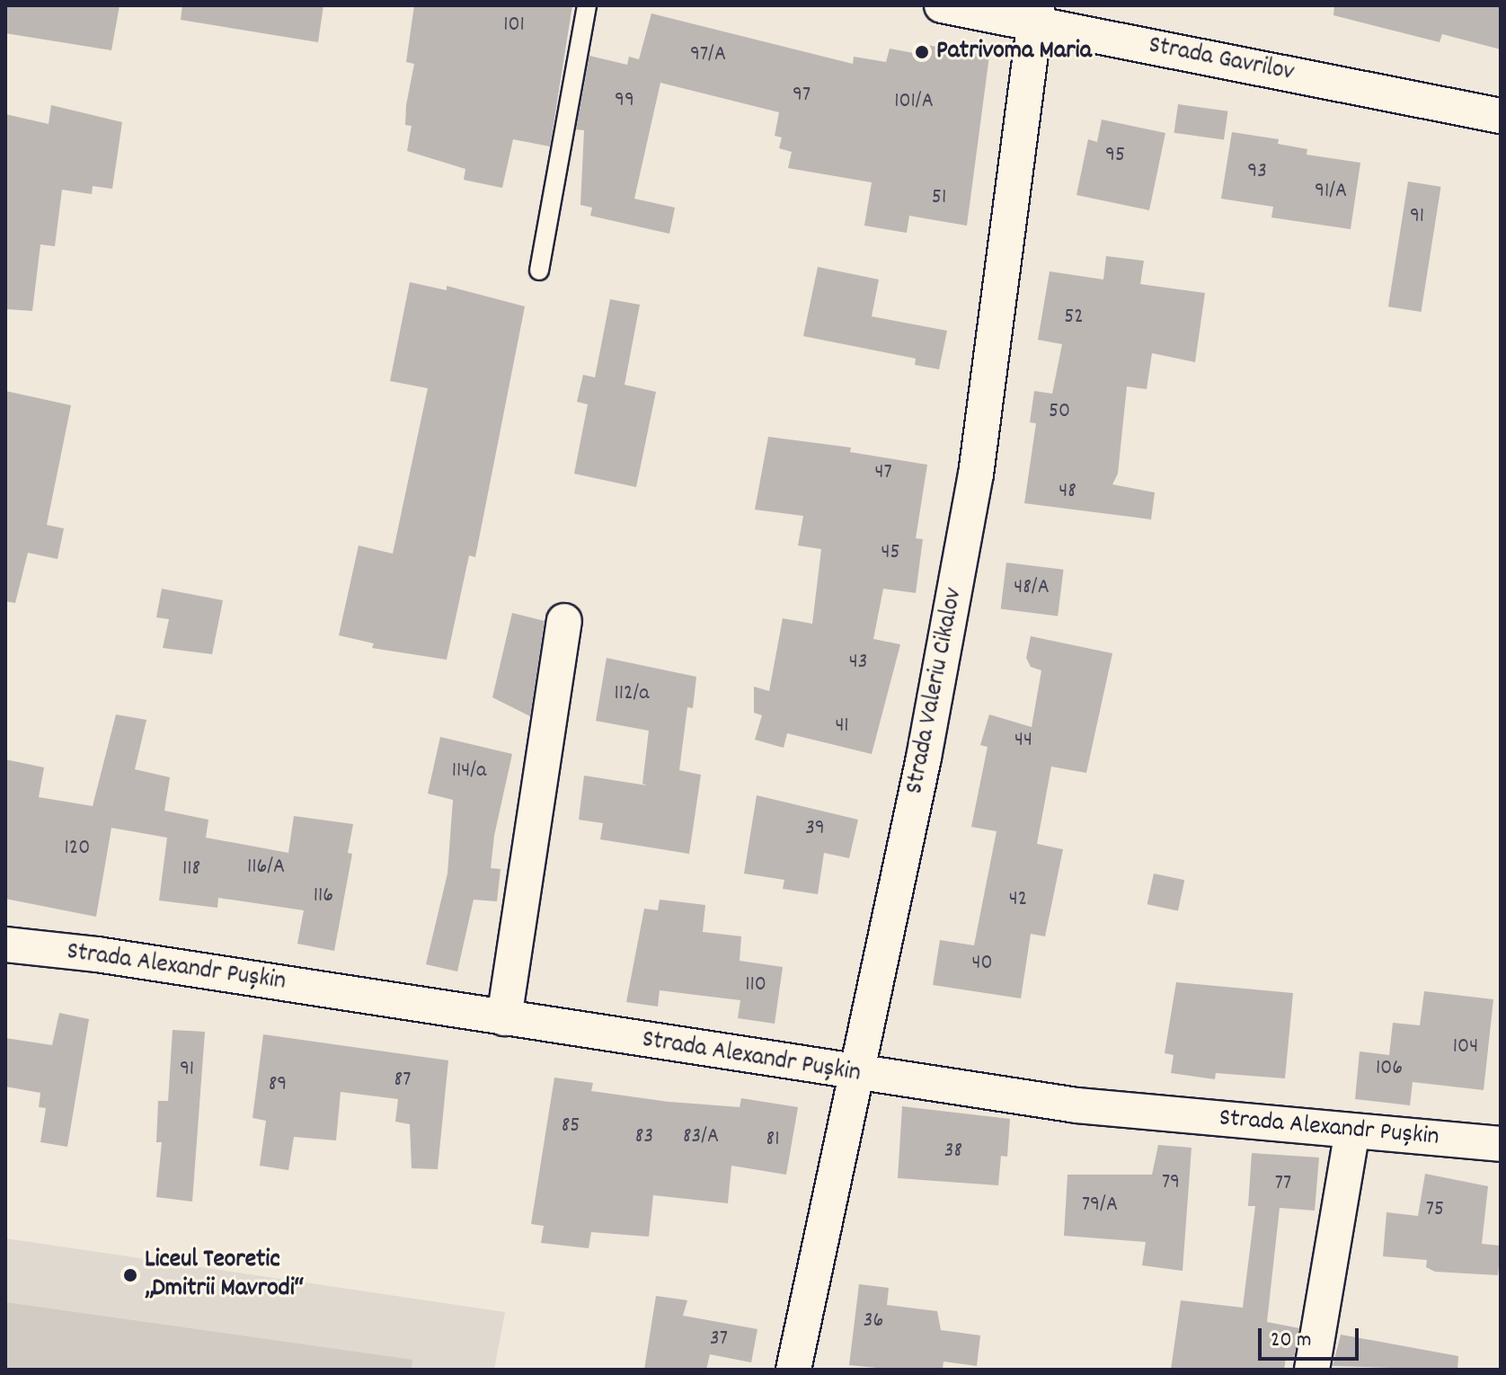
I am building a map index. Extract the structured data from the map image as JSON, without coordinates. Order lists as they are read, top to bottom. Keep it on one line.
{"streets":{"street":["Strada Gavrilov","Strada Valeriu Cikalov","Strada Alexandr Pușkin"]},"crossings":[["Strada Gavrilov","Strada Valeriu Cikalov"],["Strada Valeriu Cikalov","Strada Alexandr Pușkin"]],"places":["Patrivoma Maria","Liceul Teoretic „Dmitrii Mavrodi“"],"house_numbers":["101","97/A","97","99","101/A","95","93","91/A","51","91","52","50","47","48","45","48/A","43","112/a","41","44","114/a","39","120","116/A","118","116","42","40","110","104","106","91","87","89","85","83","83/A","81","38","79","77","79/A","75","36","37"],"scale_bar":"20 m"}
